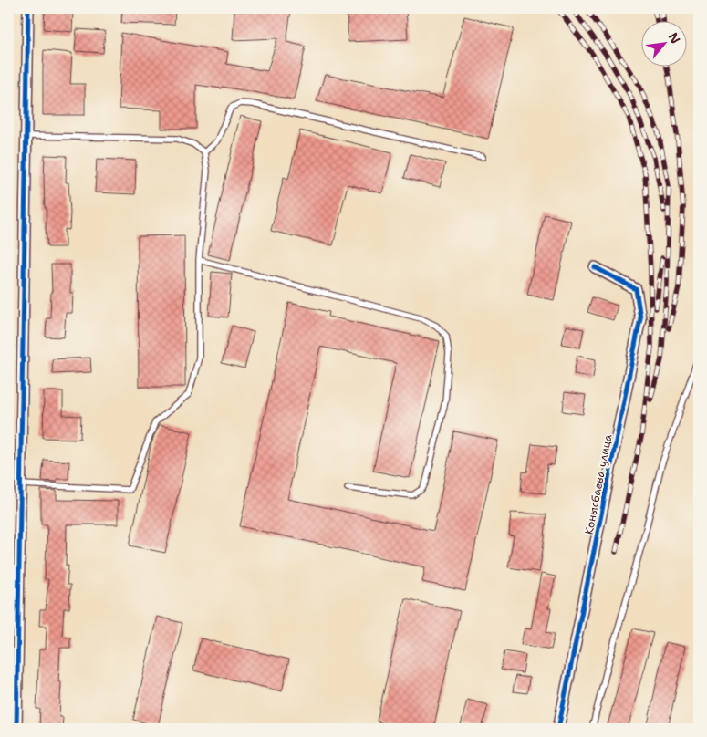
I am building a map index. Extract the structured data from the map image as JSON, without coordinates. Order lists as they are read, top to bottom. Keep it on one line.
{"streets":{"street":["Конысбаева улица"]},"north":"top right"}
